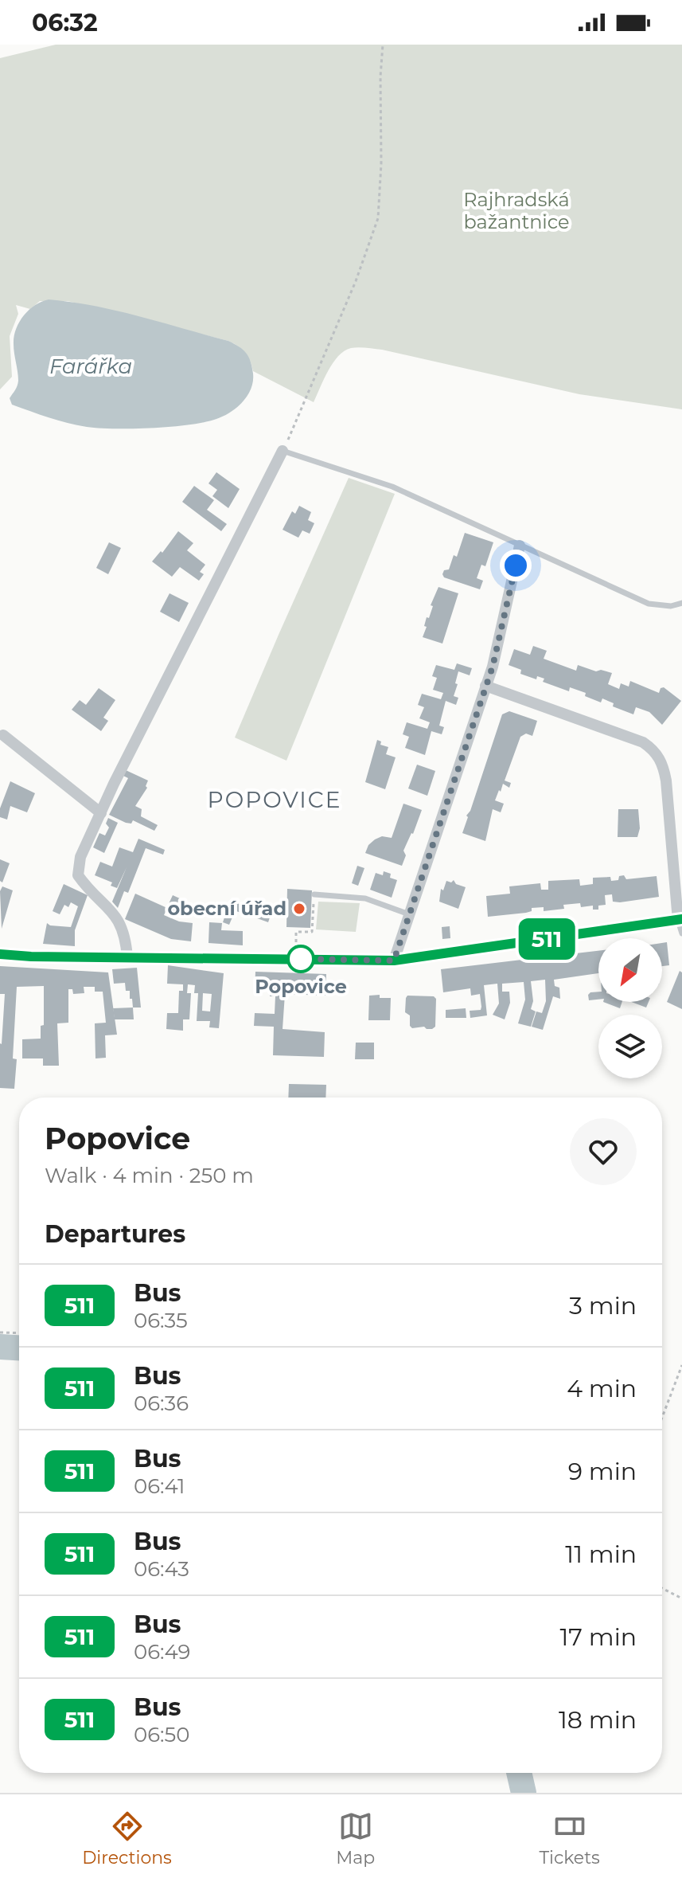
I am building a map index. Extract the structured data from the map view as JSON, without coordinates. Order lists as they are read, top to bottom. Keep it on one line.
{"districts":["POPOVICE"],"water":["Farářka"],"parks":["Rajhradská bažantnice"],"places":["obecní úřad","Popovice"],"lines":["bus line 511"],"north":"bottom left","page":{"status":"06:32","on_map":"511","heading":[["Popovice","Walk · 4 min · 250 m"],"Departures"],"list":[{"mark":"511","name":"Bus","note":"06:35","value":"3 min"},{"mark":"511","name":"Bus","note":"06:36","value":"4 min"},{"mark":"511","name":"Bus","note":"06:41","value":"9 min"},{"mark":"511","name":"Bus","note":"06:43","value":"11 min"},{"mark":"511","name":"Bus","note":"06:49","value":"17 min"},{"mark":"511","name":"Bus","note":"06:50","value":"18 min"}],"tabs":["Directions","Map","Tickets"]}}
